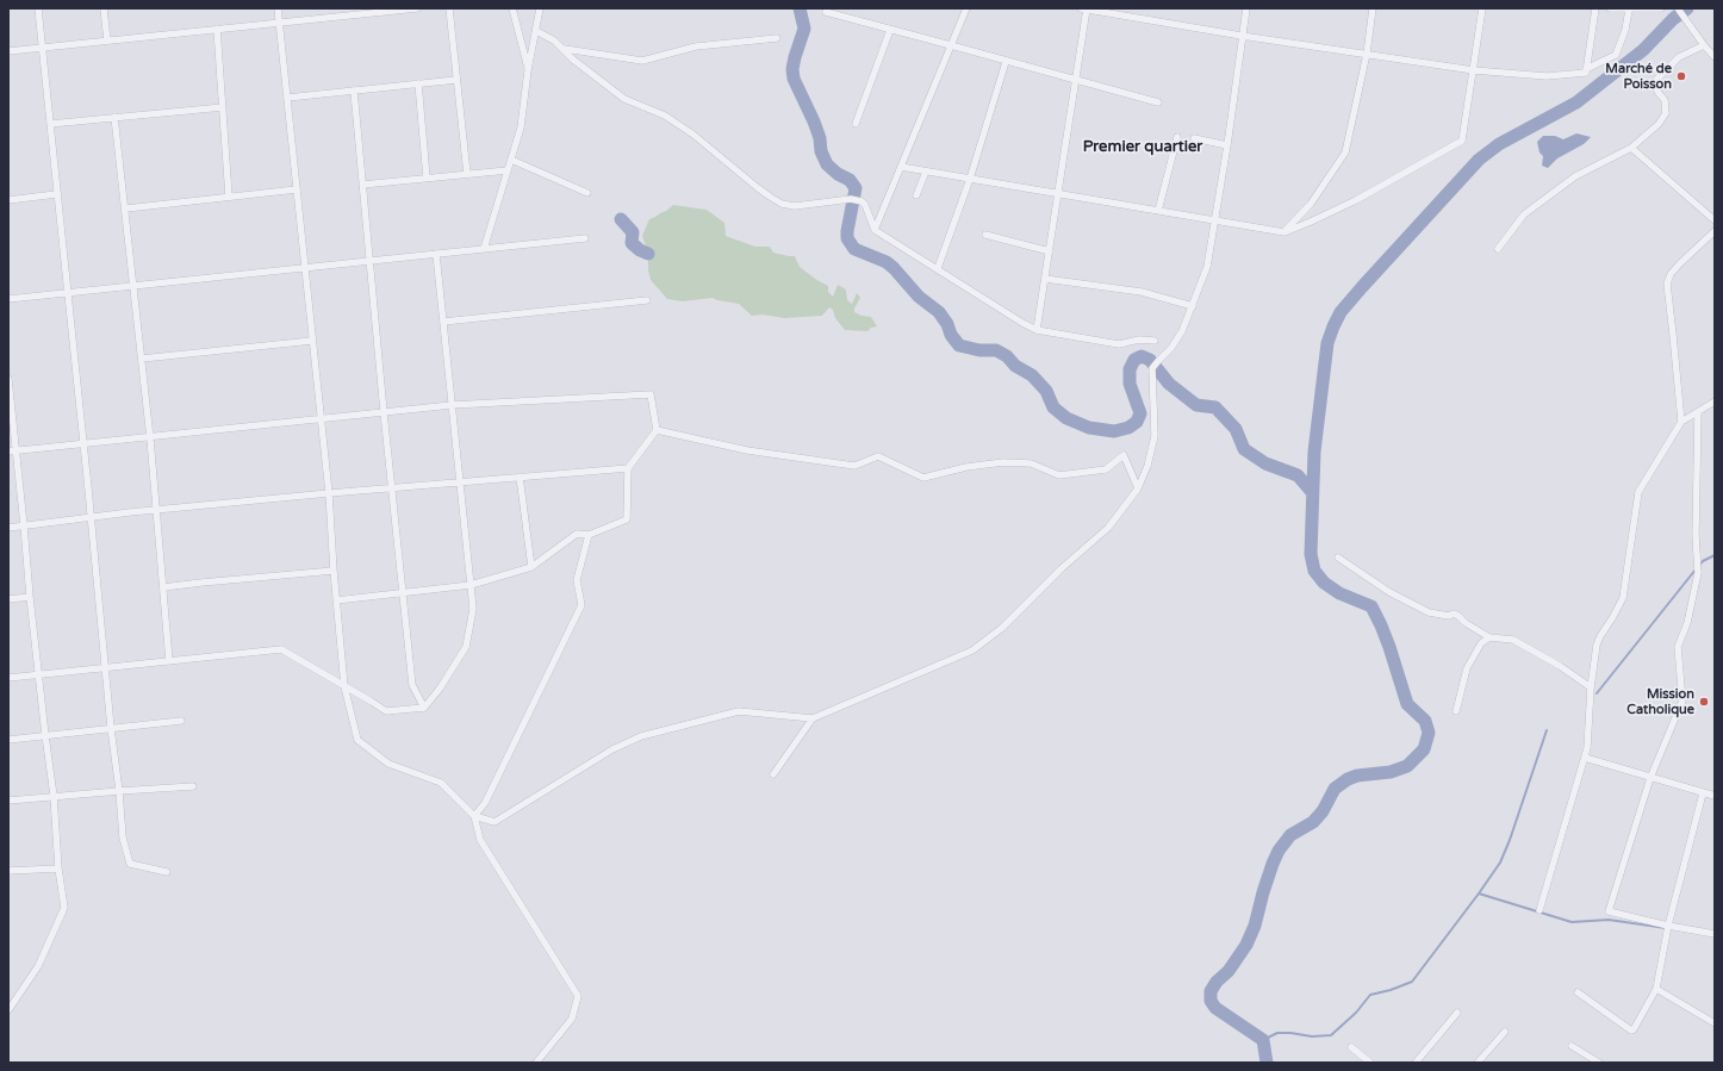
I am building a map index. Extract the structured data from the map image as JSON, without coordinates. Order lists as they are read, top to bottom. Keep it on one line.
{"districts":["Premier quartier"],"places":["Marché de Poisson","Mission Catholique"]}
